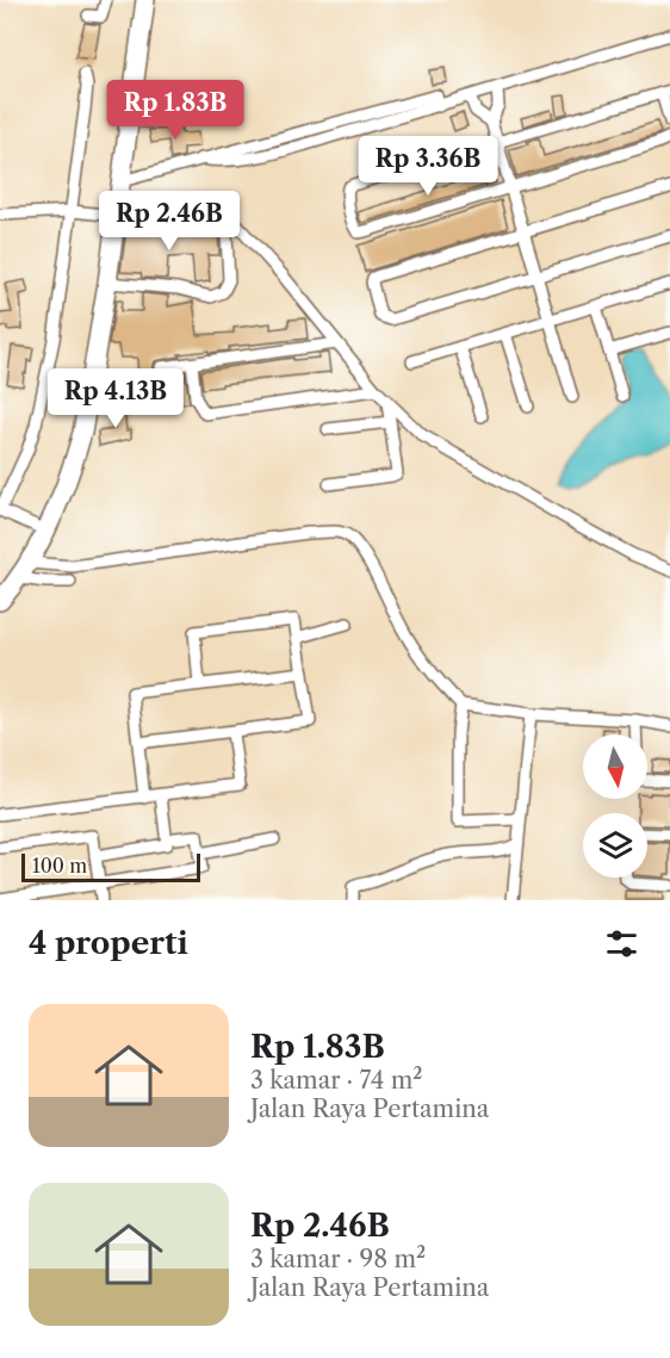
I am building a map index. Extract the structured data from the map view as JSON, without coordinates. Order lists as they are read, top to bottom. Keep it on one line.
{"scale_bar":"100 m","north":"bottom","page":{"price":["Rp 1.83B","Rp 3.36B","Rp 2.46B","Rp 4.13B"],"scale":"100 m","heading":"4 properti","list":[{"name":"Rp 1.83B","note":"3 kamar · 74 m² · Jalan Raya Pertamina"},{"name":"Rp 2.46B","note":"3 kamar · 98 m² · Jalan Raya Pertamina"}]}}
